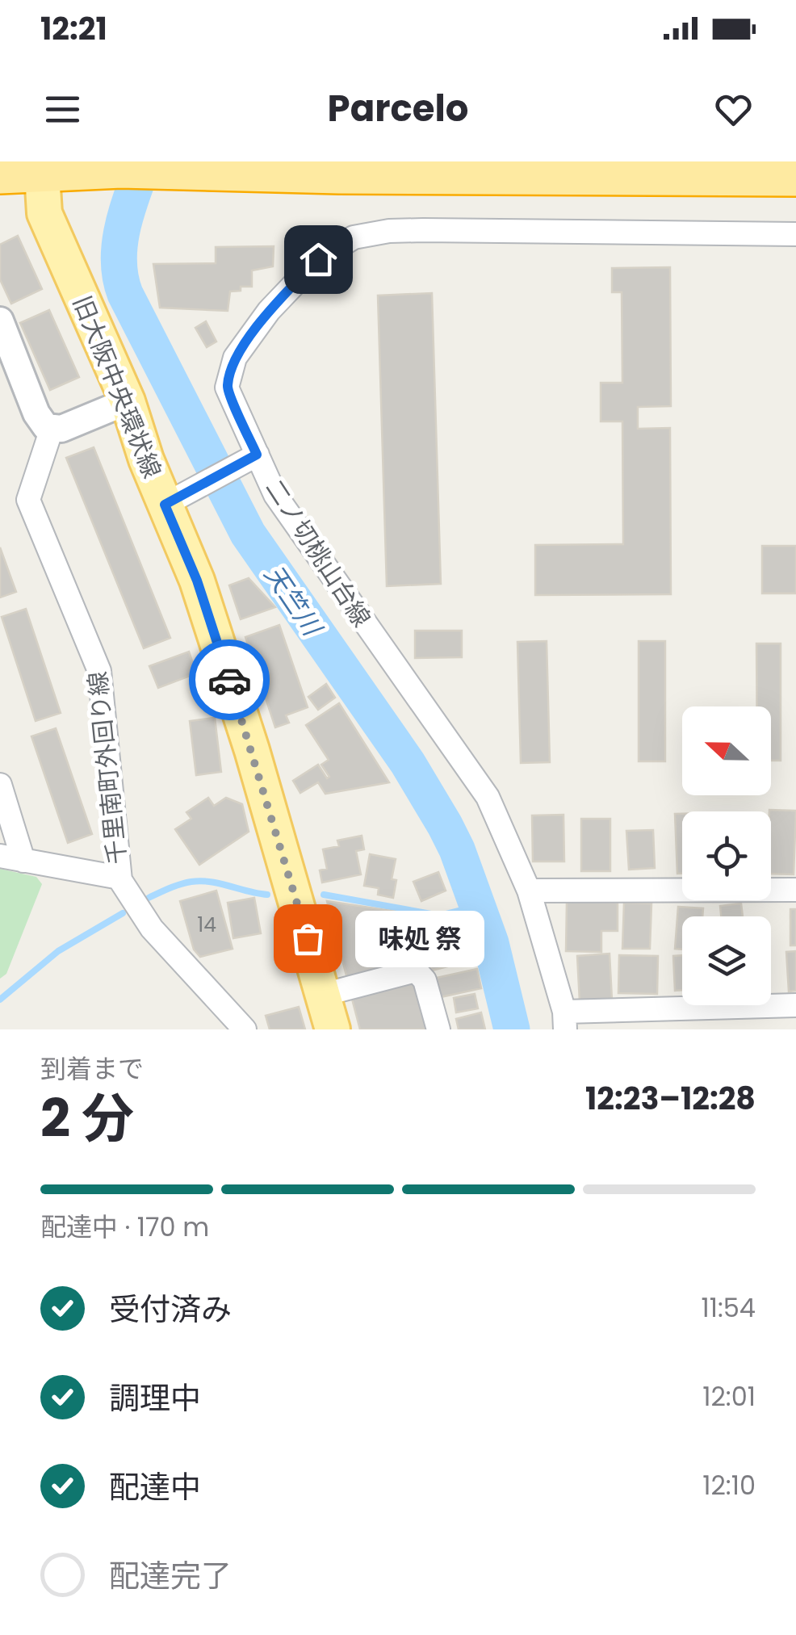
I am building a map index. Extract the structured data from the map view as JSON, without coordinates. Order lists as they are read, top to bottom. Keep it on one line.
{"streets":{"main road":["旧大阪中央環状線"],"street":["二ノ切桃山台線","千里南町外回り線"]},"water":["天竺川"],"places":["味処 祭"],"house_numbers":["14"],"north":"left","page":{"status":"12:21","header":"Parcelo","bubble":"味処 祭","heading":["2 分","到着まで","12:23–12:28"],"bar":"配達中 · 170 m","list":[["受付済み","11:54"],["調理中","12:01"],["配達中","12:10"],"配達完了"]}}
